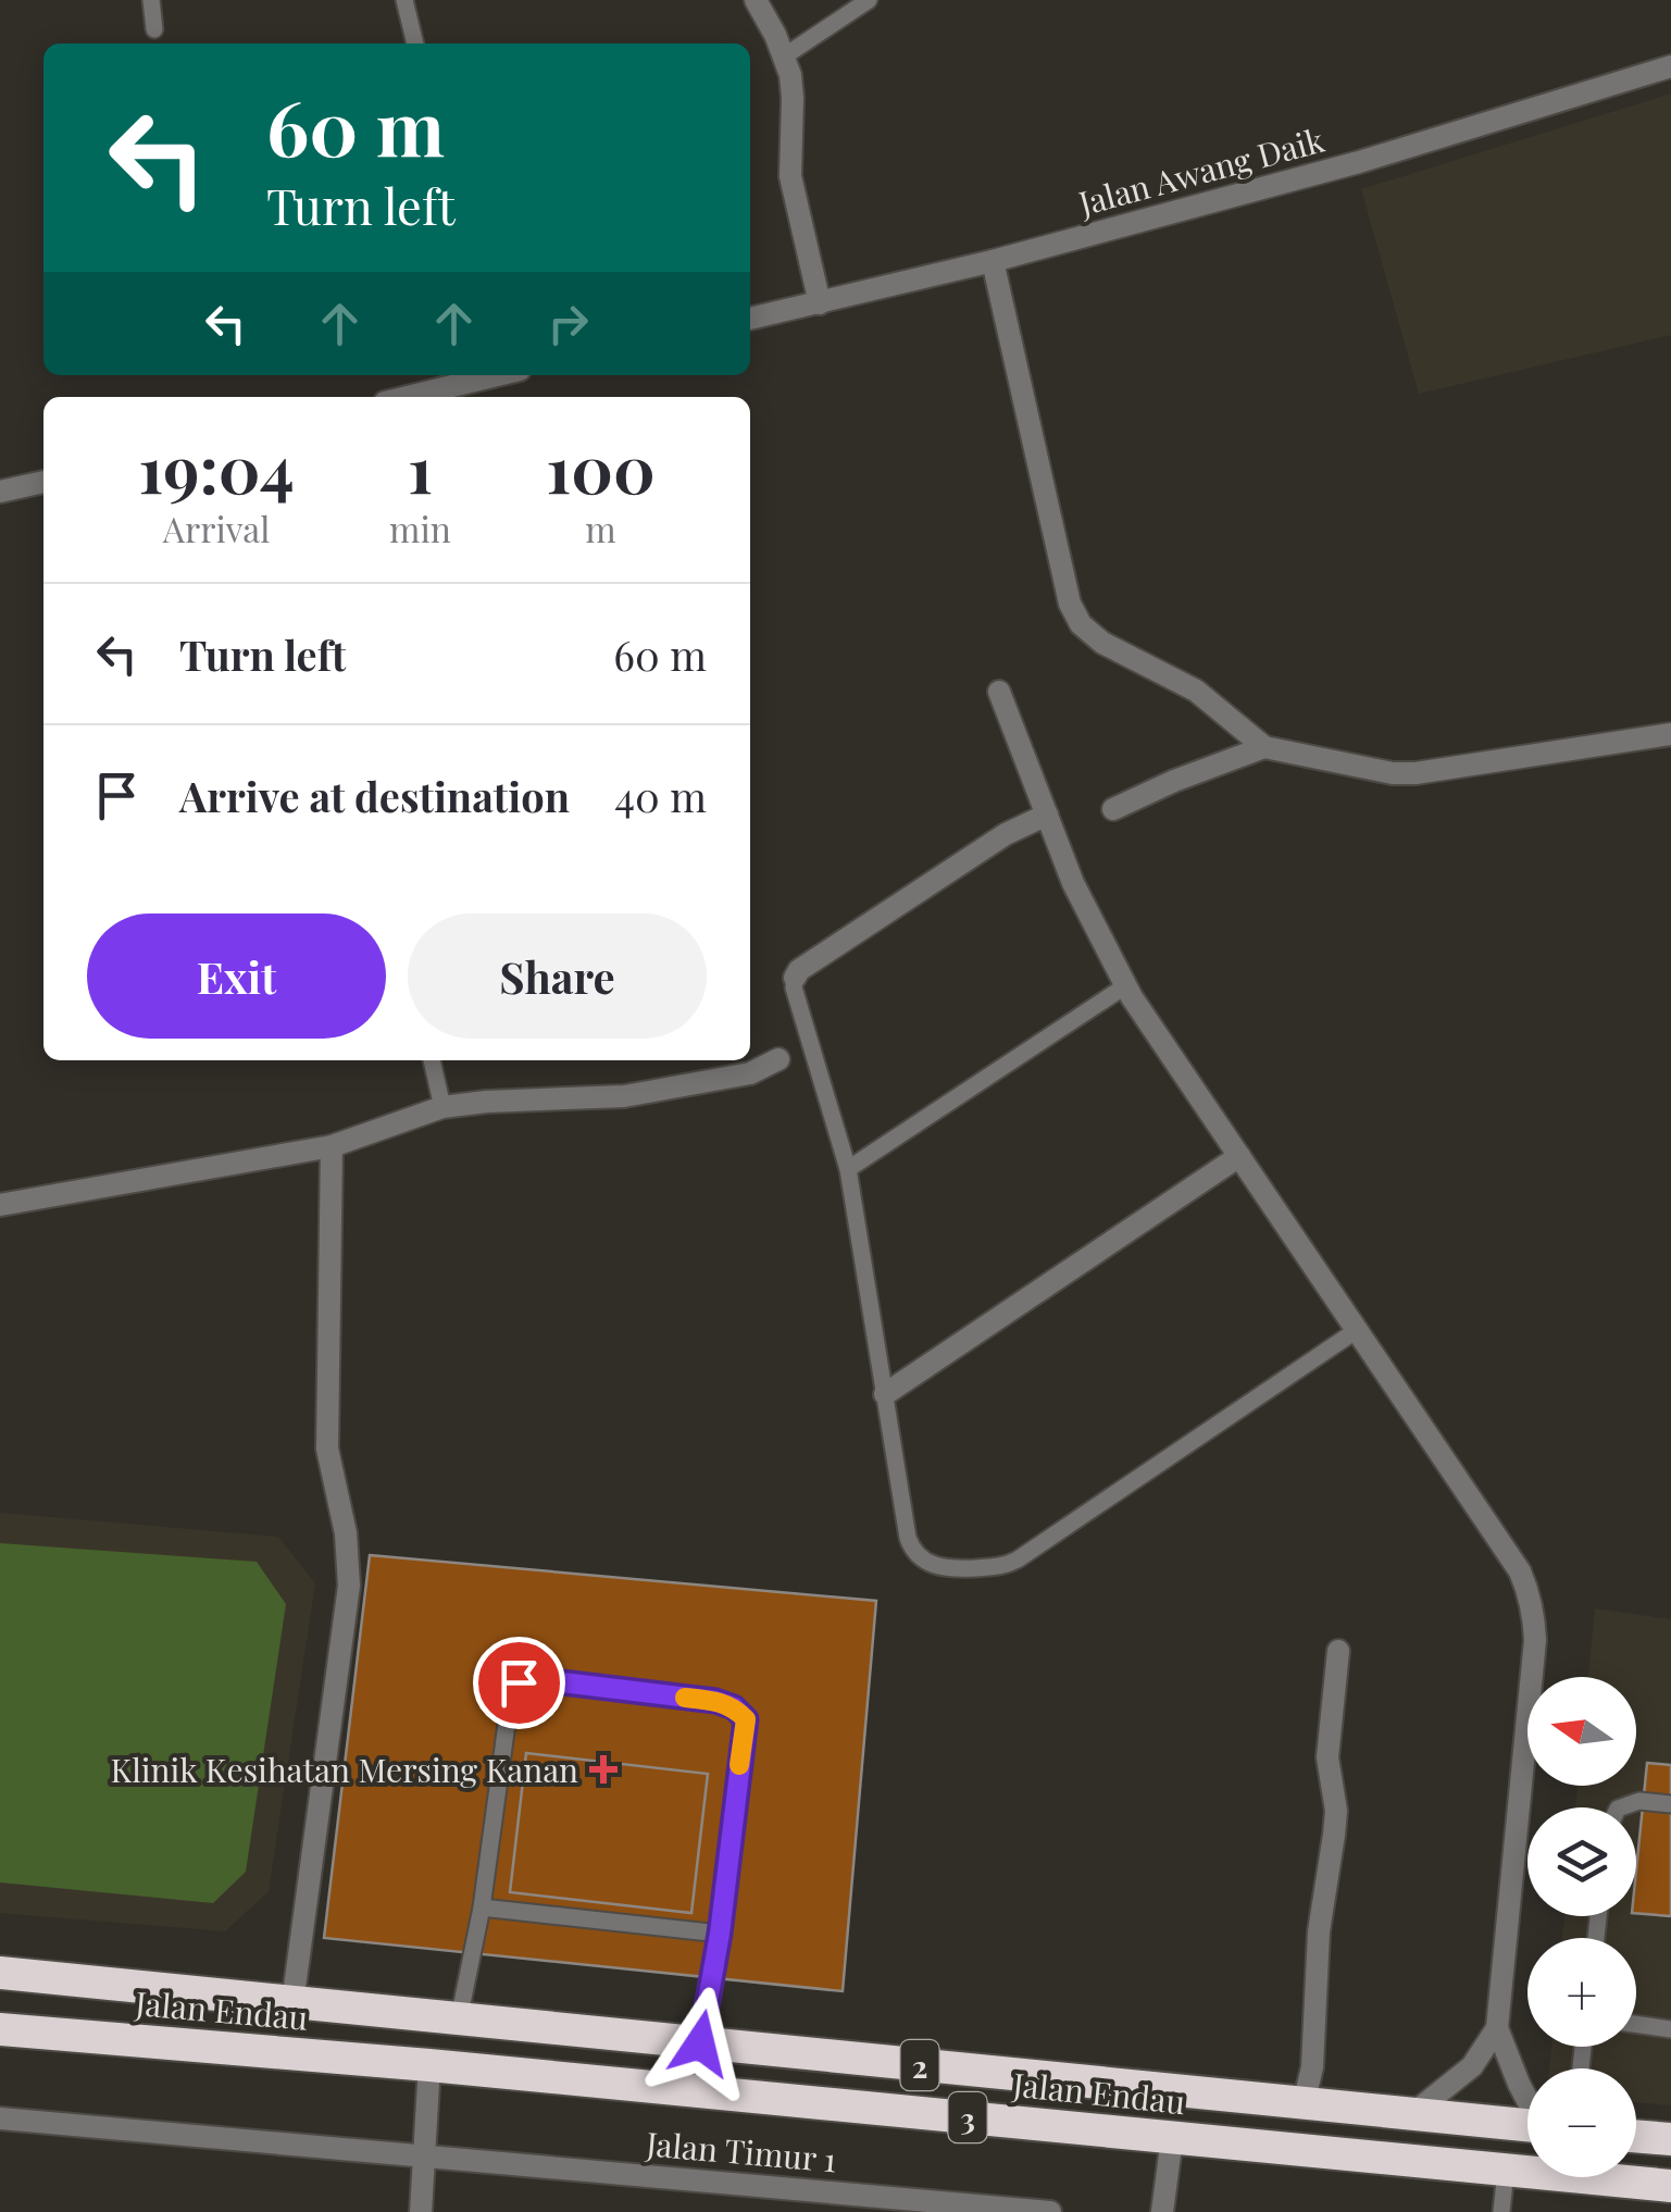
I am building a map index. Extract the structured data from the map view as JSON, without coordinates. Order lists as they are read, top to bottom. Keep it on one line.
{"streets":{"highway":["Jalan Endau","2","3"],"street":["Jalan Awang Daik","Jalan Timur 1"]},"places":{"health":["Klinik Kesihatan Mersing Kanan"]},"north":"left","page":{"turn":["60 m","Turn left"],"eta":["19:04","Arrival","1","min","100","m"],"list":[{"name":"Turn left","value":"60 m"},{"name":"Arrive at destination","value":"40 m"}],"buttons":["Exit","Share"],"map_buttons":["+","−"]}}
